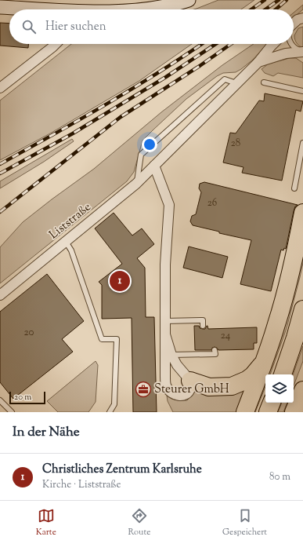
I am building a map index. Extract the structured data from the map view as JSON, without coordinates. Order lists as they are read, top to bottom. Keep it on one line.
{"streets":{"street":["Liststraße"]},"places":{"office":["Steurer GmbH"]},"house_numbers":["28","26","20","24"],"scale_bar":"20 m","page":{"search":"Hier suchen","pins":"1","scale":"20 m","heading":"In der Nähe","list":[{"mark":"1","name":"Christliches Zentrum Karlsruhe","note":"Kirche · Liststraße","value":"80 m"}],"nav":["Karte","Route","Gespeichert"]}}
